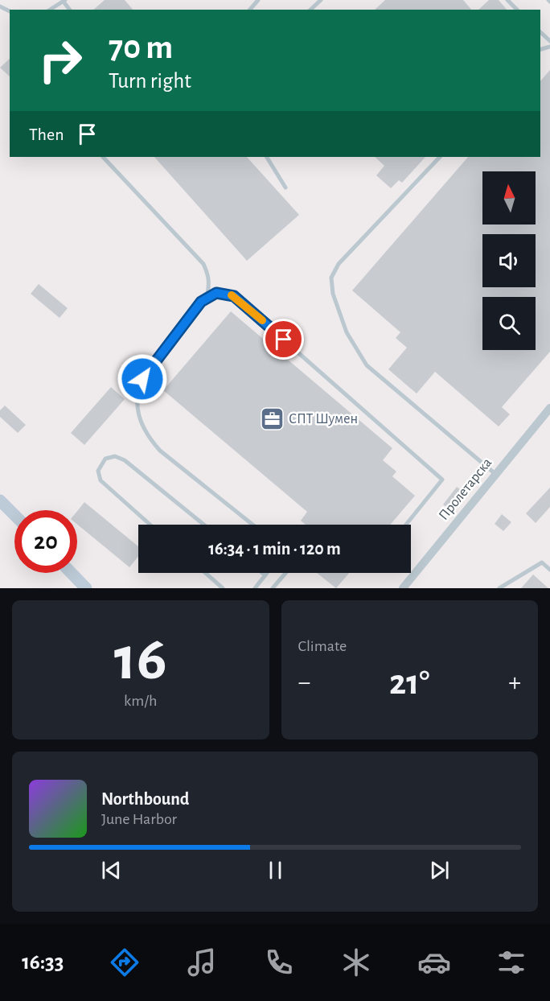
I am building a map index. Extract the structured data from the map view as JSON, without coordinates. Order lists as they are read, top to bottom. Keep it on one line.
{"streets":{"street":["Пролетарска"]},"places":{"office":["СПТ Шумен"]},"north":"top","page":{"turn":["70 m","Turn right"],"then":"Then","limit":"20","trip":"16:34 · 1 min · 120 m","tile":[["16","km/h"],"Climate"],"heat":["−","21°","+"],"song":["Northbound","June Harbor"],"tabs":"16:33"}}
